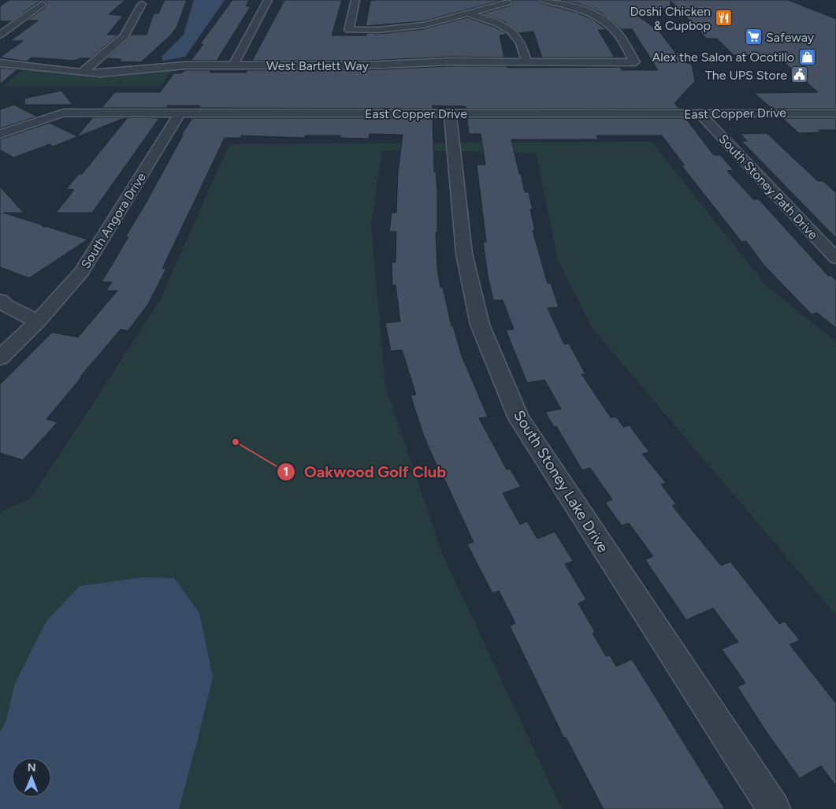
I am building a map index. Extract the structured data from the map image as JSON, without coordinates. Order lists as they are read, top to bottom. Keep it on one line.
{"streets":{"street":["West Bartlett Way","East Copper Drive","South Stoney Path Drive","South Angora Drive","South Stoney Lake Drive"]},"crossings":[["East Copper Drive","South Stoney Path Drive"],["East Copper Drive","South Angora Drive"],["East Copper Drive","South Stoney Lake Drive"]],"places":{"restaurant":["Doshi Chicken & Cupbop"],"supermarket":["Safeway"],"shop":["Alex the Salon at Ocotillo"],"public building":["The UPS Store"],"other":["Oakwood Golf Club"]},"north":"top"}
